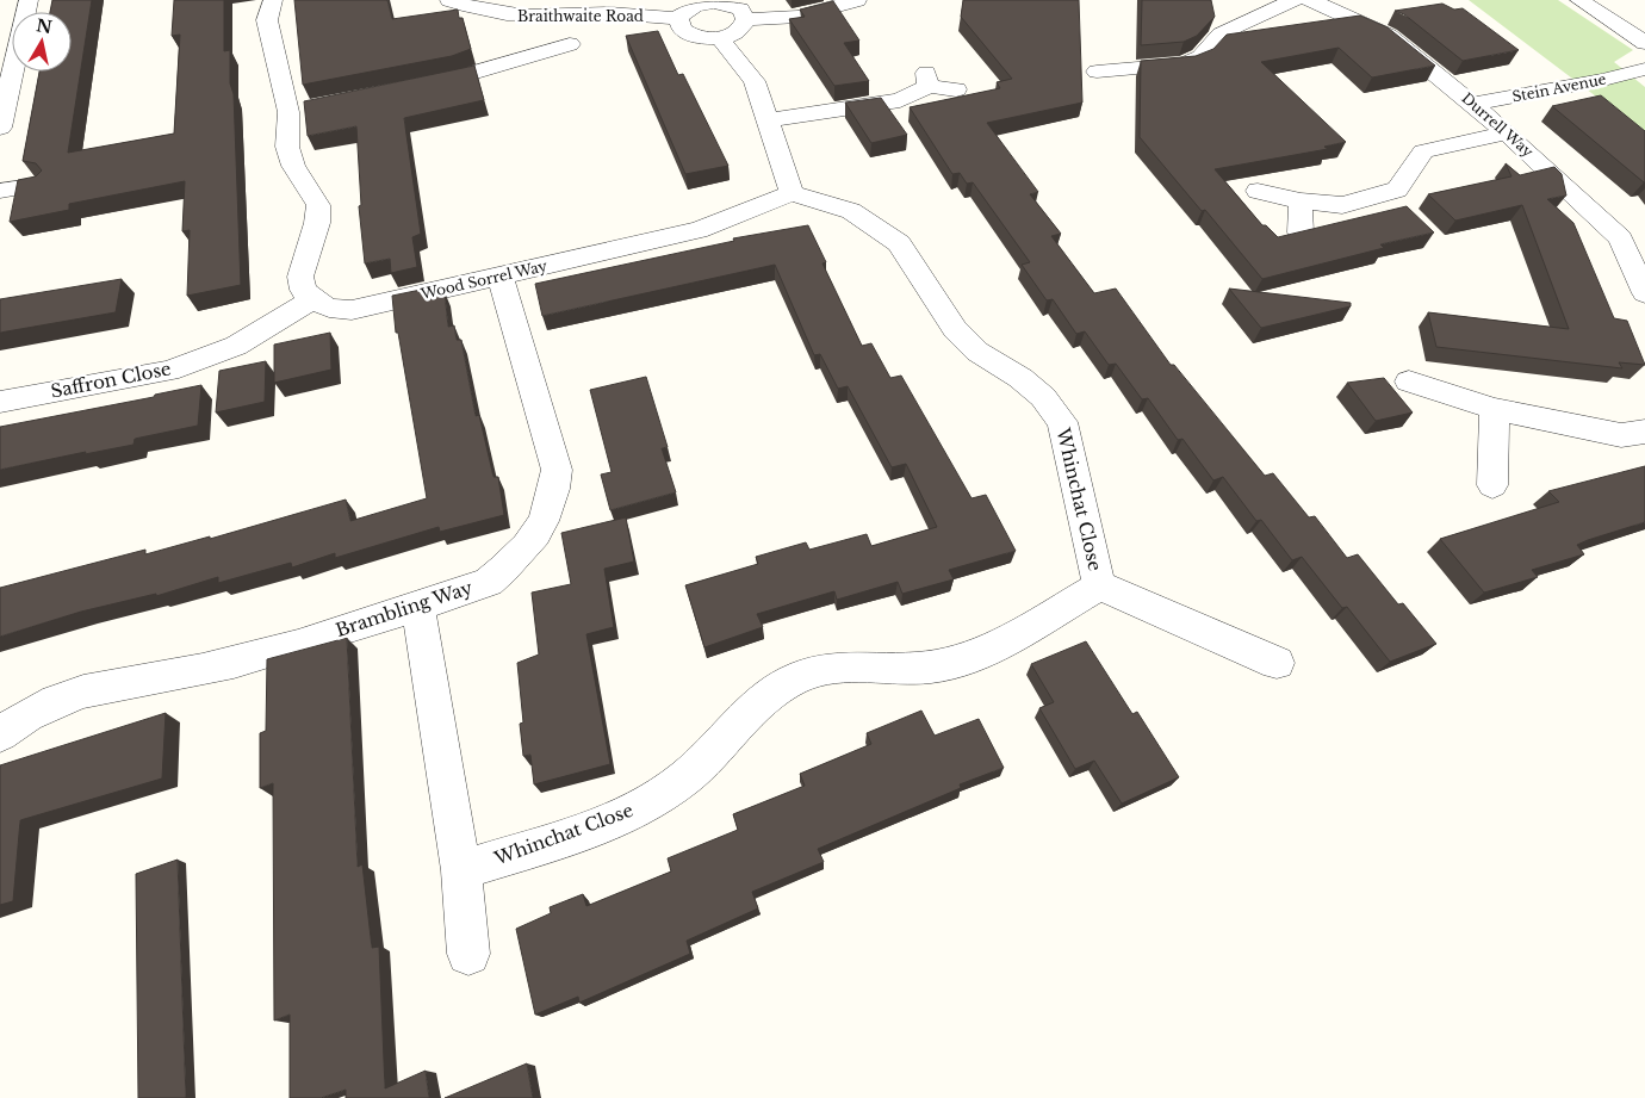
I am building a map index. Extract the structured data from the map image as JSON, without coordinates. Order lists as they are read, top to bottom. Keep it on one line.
{"streets":{"street":["Braithwaite Road","Stein Avenue","Durrell Way","Wood Sorrel Way","Saffron Close","Whinchat Close","Brambling Way"]},"crossings":[["Stein Avenue","Durrell Way"],["Wood Sorrel Way","Saffron Close"],["Wood Sorrel Way","Whinchat Close"],["Wood Sorrel Way","Brambling Way"]],"north":"top"}
